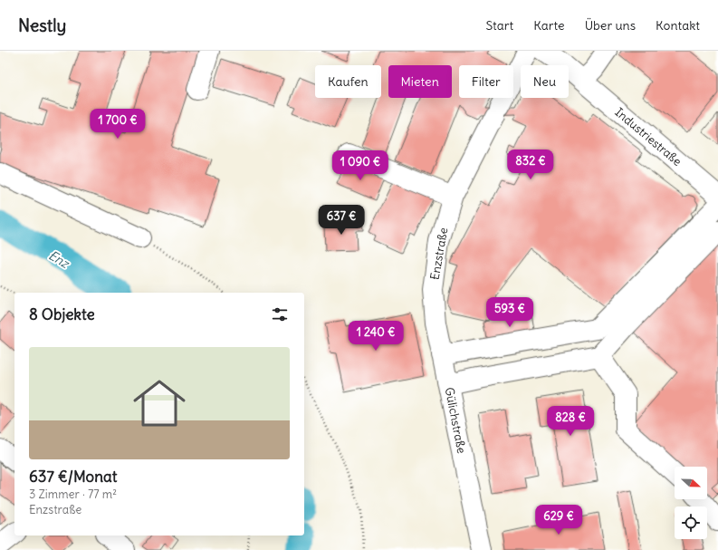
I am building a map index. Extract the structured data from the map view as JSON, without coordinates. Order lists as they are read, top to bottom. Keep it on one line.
{"streets":{"street":["Industriestraße","Enzstraße","Gülichstraße"]},"crossings":[["Enzstraße","Gülichstraße"]],"water":["Enz"],"north":"right","page":{"header":"Nestly","nav":["Start","Karte","Über uns","Kontakt"],"chip":["Kaufen","Mieten","Filter","Neu"],"price":["1 700 €","832 €","1 090 €","637 €","593 €","1 240 €","828 €","629 €"],"heading":"8 Objekte","list":[{"name":"637 €/Monat","note":"3 Zimmer · 77 m² · Enzstraße"}]}}
